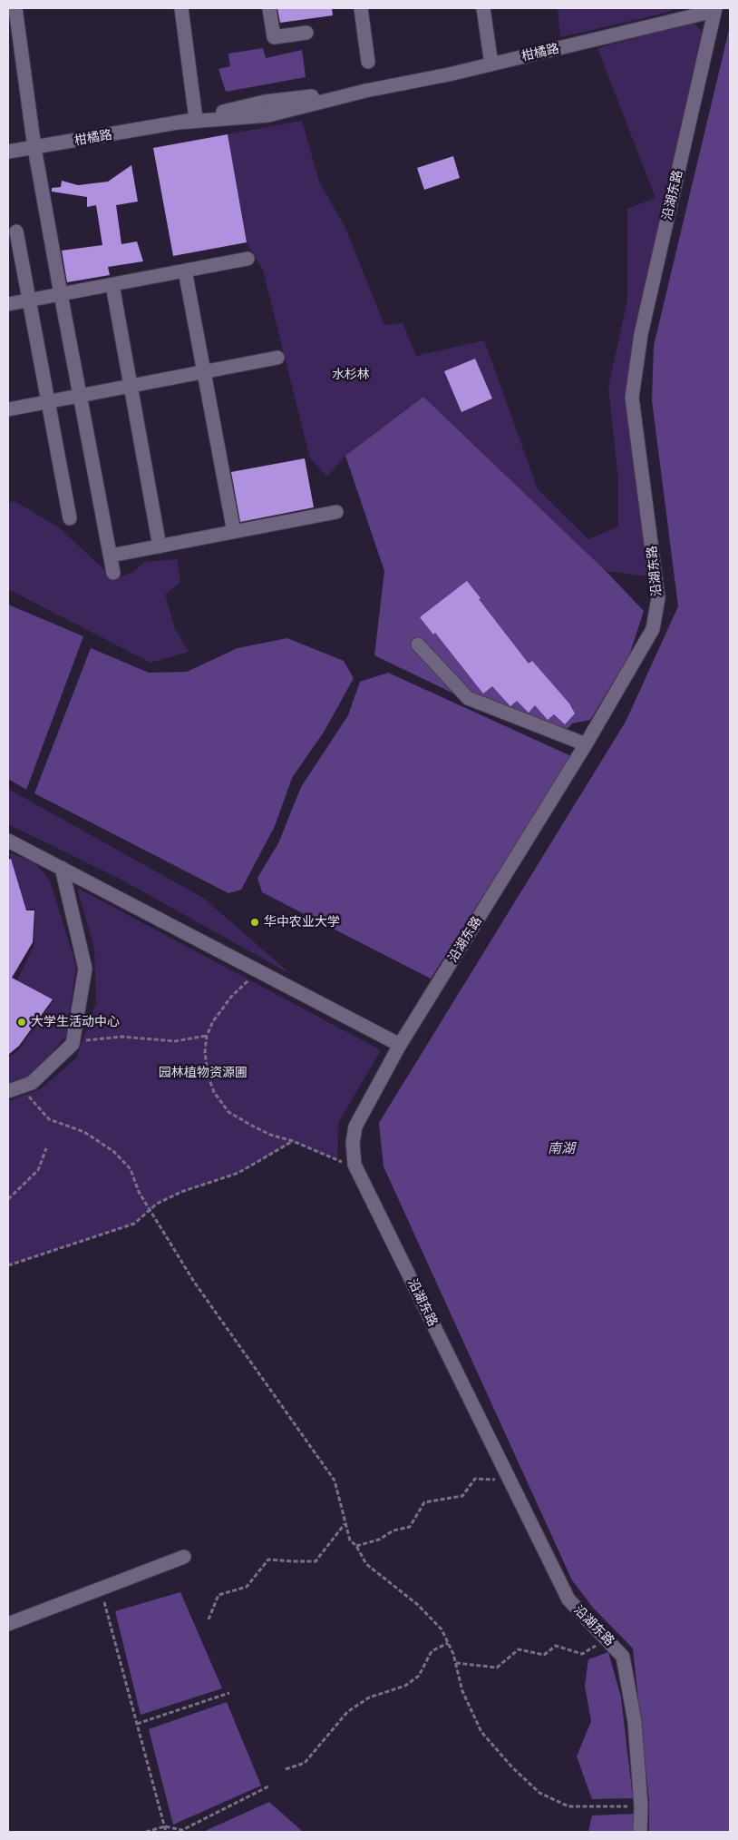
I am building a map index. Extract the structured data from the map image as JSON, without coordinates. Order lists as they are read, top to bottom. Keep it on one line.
{"streets":{"street":["柑橘路","沿湖东路"]},"crossings":[["柑橘路","沿湖东路"]],"water":["南湖"],"parks":["水杉林","园林植物资源圃"],"places":["华中农业大学","大学生活动中心"]}
